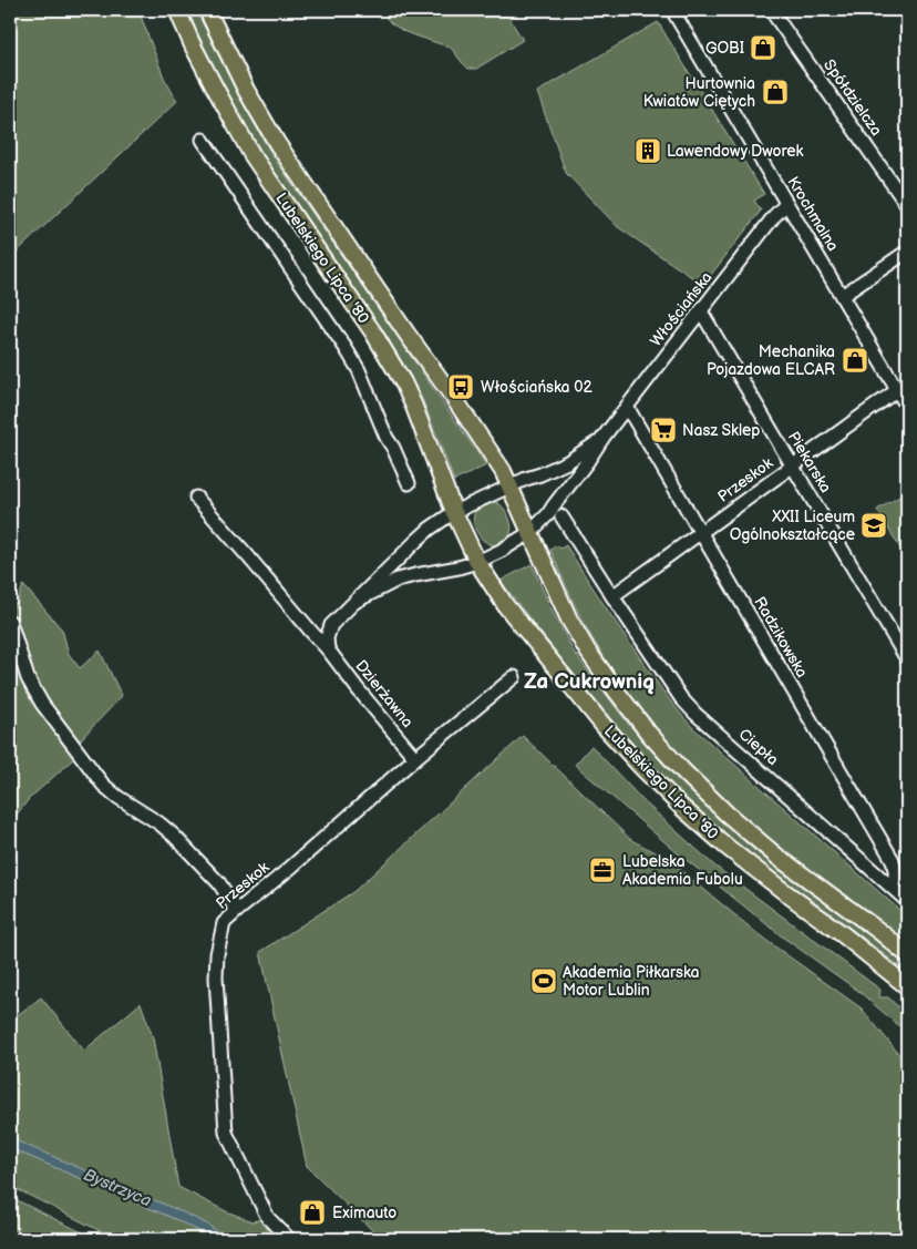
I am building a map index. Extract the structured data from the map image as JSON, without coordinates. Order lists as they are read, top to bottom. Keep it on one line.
{"streets":{"main road":["Lubelskiego Lipca '80"],"street":["Spółdzielcza","Krochmalna","Włościańska","Piekarska","Przeskok","Radzikowska","Dzierżawna","Ciepła"]},"crossings":[["Krochmalna","Włościańska"],["Krochmalna","Przeskok"],["Lubelskiego Lipca '80","Włościańska"],["Włościańska","Piekarska"],["Włościańska","Radzikowska"],["Piekarska","Przeskok"],["Przeskok","Radzikowska"],["Przeskok","Dzierżawna"],["Przeskok","Ciepła"],["Radzikowska","Ciepła"]],"districts":["Za Cukrownią"],"water":["Bystrzyca"],"places":{"shop":["GOBI","Hurtownia Kwiatów Ciętych","Mechanika Pojazdowa ELCAR","Eximauto"],"building":["Lawendowy Dworek"],"bus stop":["Włościańska 02"],"supermarket":["Nasz Sklep"],"school or university":["XXII Liceum Ogólnokształcące"],"office":["Lubelska Akademia Fubolu"],"sports":["Akademia Piłkarska Motor Lublin"]}}
